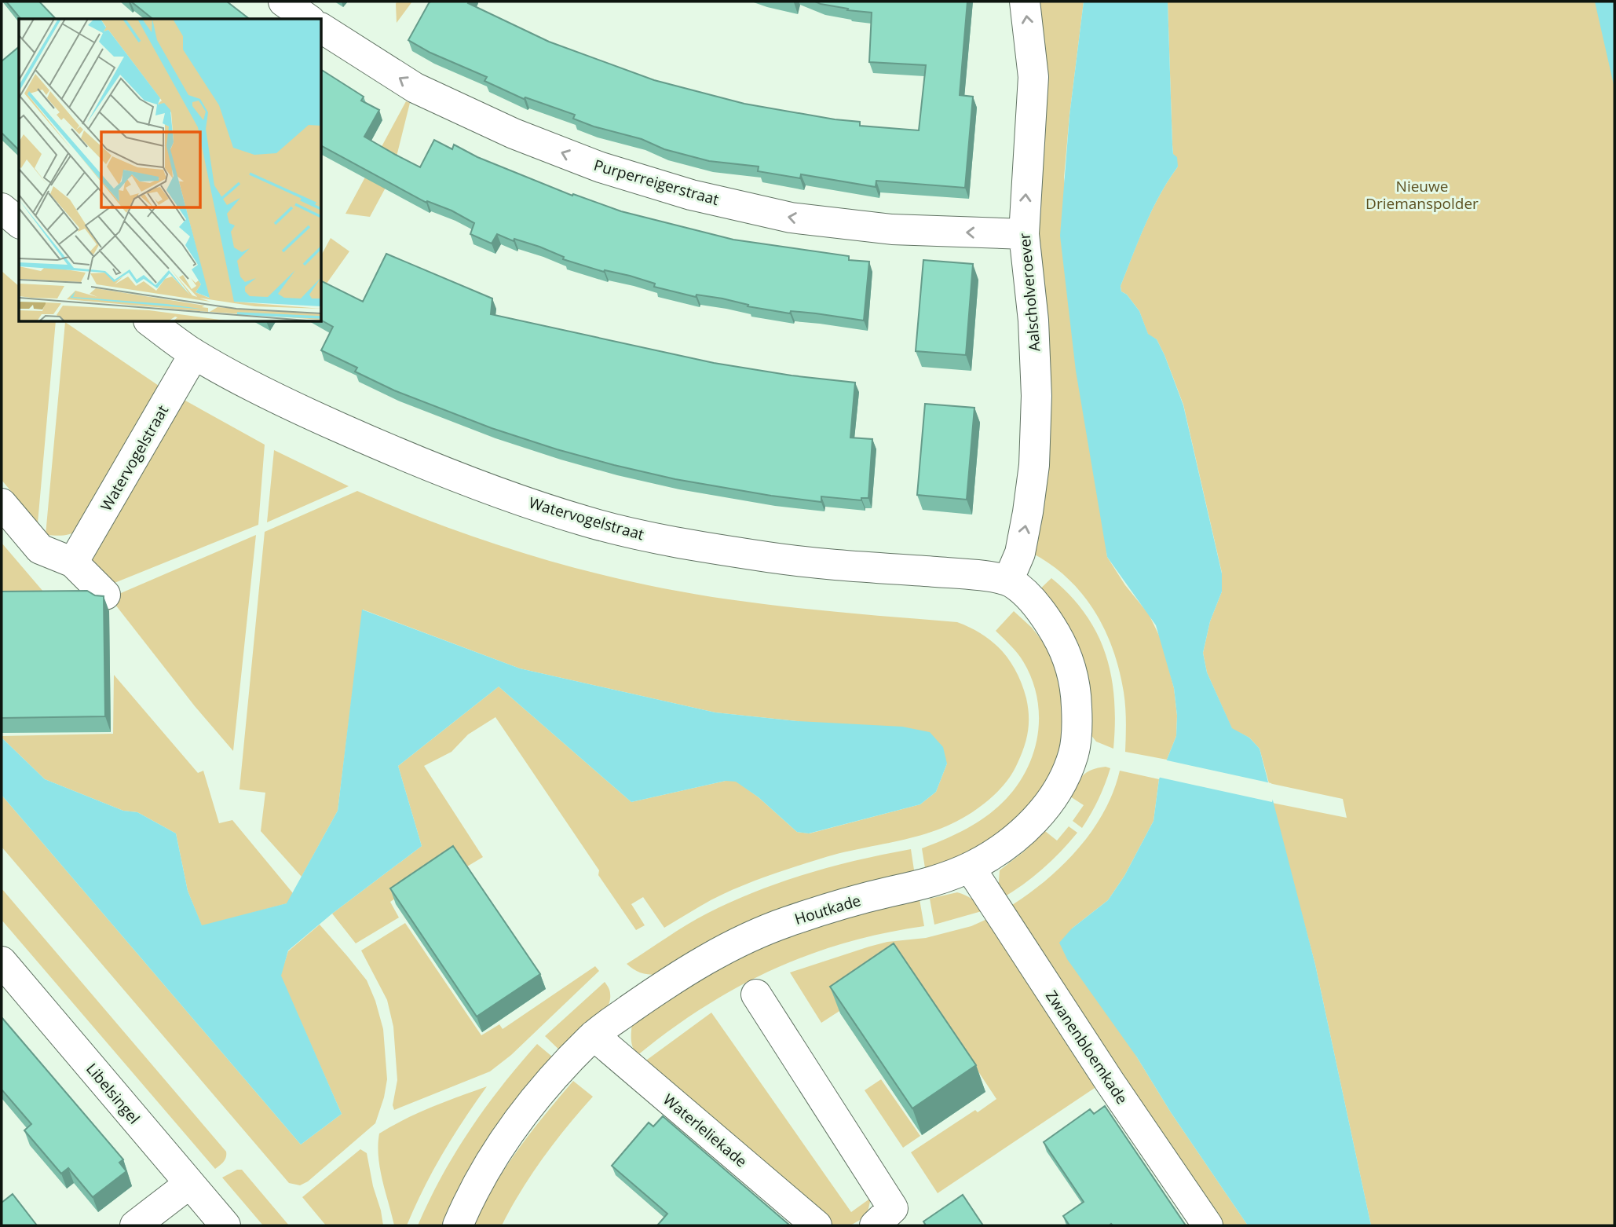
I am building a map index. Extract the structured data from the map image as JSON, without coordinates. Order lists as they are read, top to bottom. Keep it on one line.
{"streets":{"street":["Purperreigerstraat","Aalscholveroever","Watervogelstraat","Houtkade","Zwanenbloemkade","Libelsingel","Waterleliekade"]},"crossings":[["Purperreigerstraat","Aalscholveroever"],["Aalscholveroever","Watervogelstraat"],["Aalscholveroever","Houtkade"],["Watervogelstraat","Houtkade"],["Houtkade","Zwanenbloemkade"],["Houtkade","Waterleliekade"]],"one_way":["Purperreigerstraat","Aalscholveroever"],"parks":["Nieuwe Driemanspolder"]}
